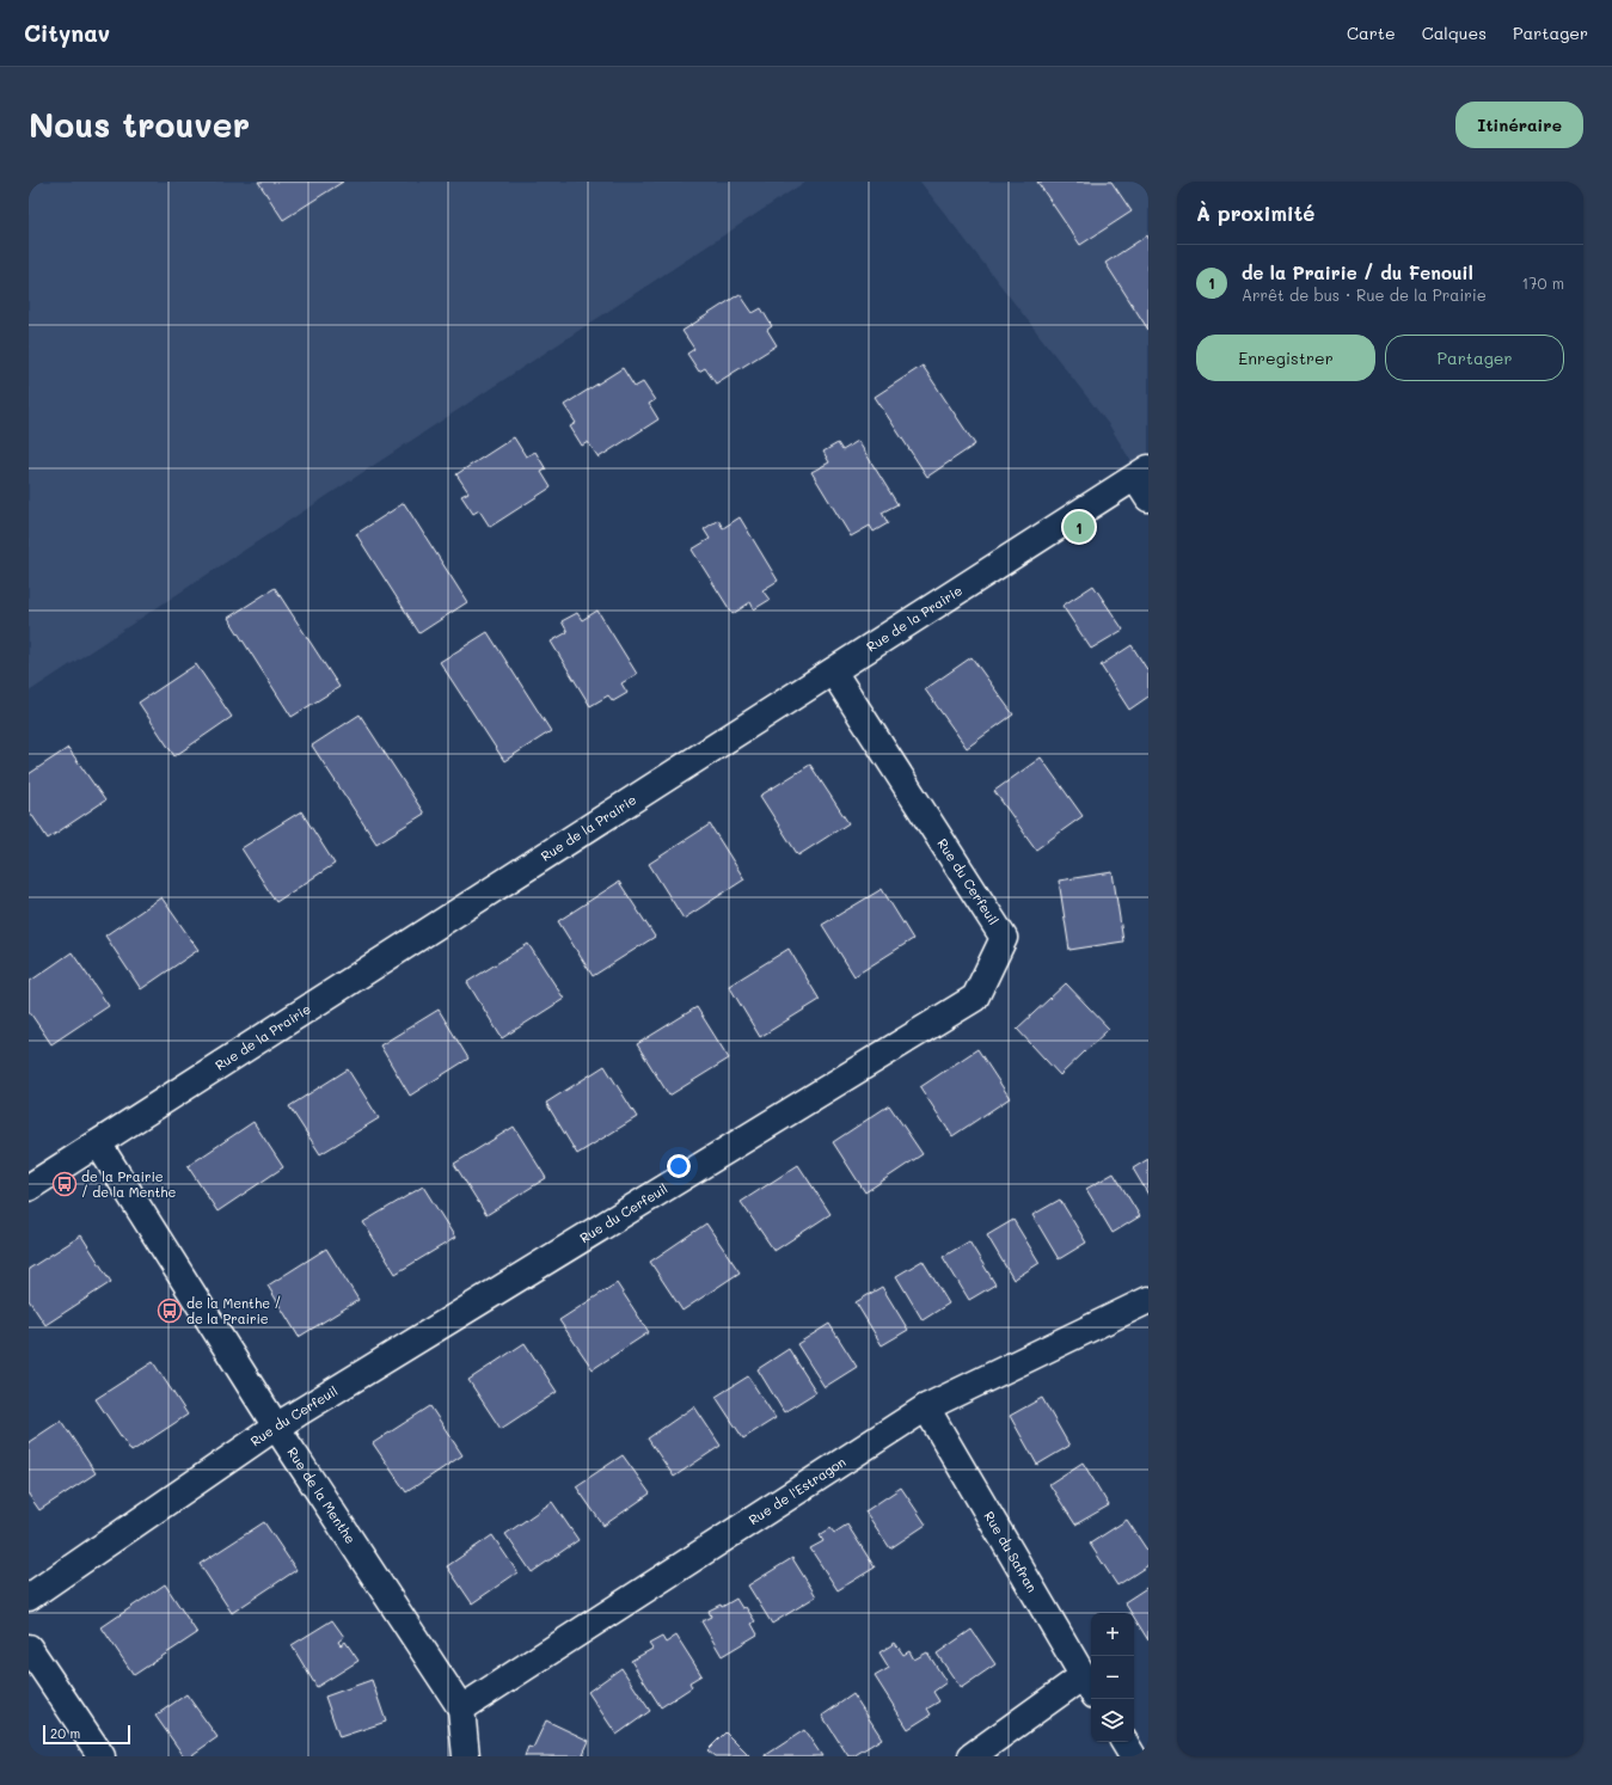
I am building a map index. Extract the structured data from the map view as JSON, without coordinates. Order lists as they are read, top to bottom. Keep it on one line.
{"streets":{"street":["Rue de la Prairie","Rue du Cerfeuil","Rue de l'Estragon","Rue de la Menthe","Rue du Safran"]},"crossings":[["Rue de la Prairie","Rue du Cerfeuil"],["Rue de la Prairie","Rue de la Menthe"],["Rue du Cerfeuil","Rue de la Menthe"],["Rue de l'Estragon","Rue de la Menthe"],["Rue de l'Estragon","Rue du Safran"]],"places":{"bus stop":["de la Prairie / de la Menthe","de la Menthe / de la Prairie"]},"scale_bar":"20 m","page":{"header":"Citynav","nav":["Carte","Calques","Partager"],"buttons":["Itinéraire",["Enregistrer","Partager"]],"title":"Nous trouver","heading":"À proximité","list":[{"mark":"1","name":"de la Prairie / du Fenouil","note":"Arrêt de bus · Rue de la Prairie","value":"170 m"}],"pins":"1","map_buttons":["+","−"],"scale":"20 m"}}
